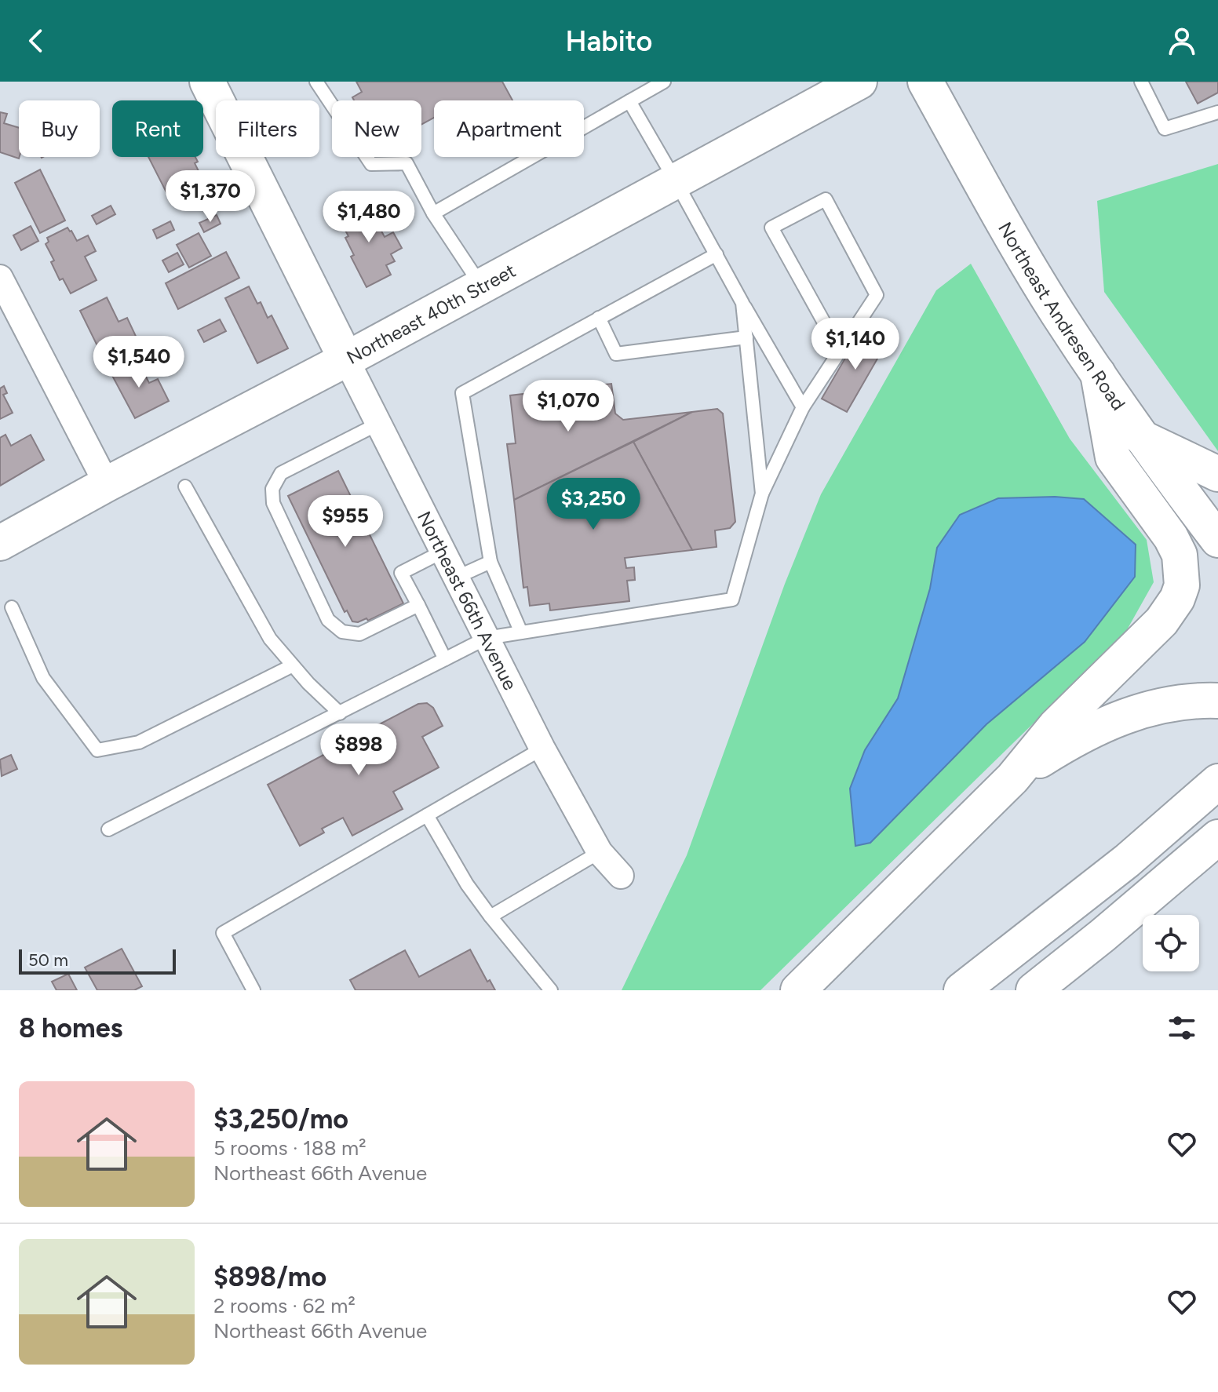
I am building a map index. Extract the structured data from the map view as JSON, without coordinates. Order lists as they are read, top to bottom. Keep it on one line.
{"streets":{"main road":["Northeast 40th Street","Northeast Andresen Road","Northeast 66th Avenue"]},"crossings":[["Northeast 40th Street","Northeast 66th Avenue"]],"scale_bar":"50 m","page":{"header":"Habito","chip":["Buy","Rent","Filters","New","Apartment"],"price":["$1,370","$1,480","$1,140","$1,540","$1,070","$3,250","$955","$898"],"scale":"50 m","heading":"8 homes","list":[{"name":"$3,250/mo","note":"5 rooms · 188 m² · Northeast 66th Avenue"},{"name":"$898/mo","note":"2 rooms · 62 m² · Northeast 66th Avenue"}]}}
